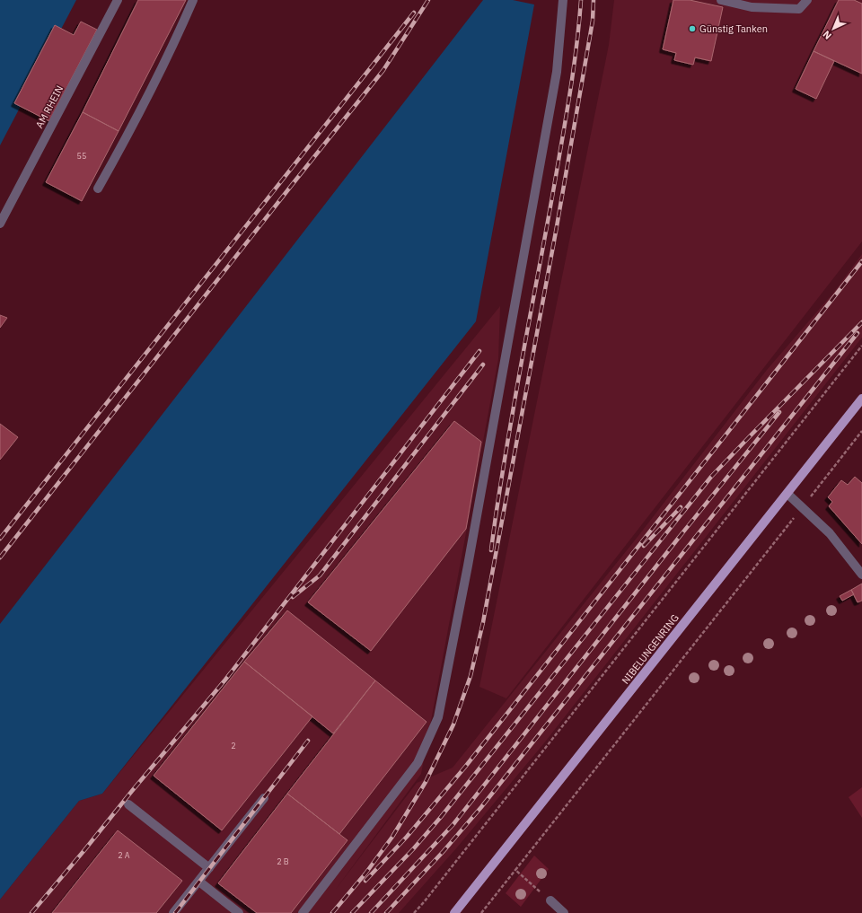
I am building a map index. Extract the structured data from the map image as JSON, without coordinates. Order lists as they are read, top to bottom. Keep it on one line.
{"streets":{"main road":["NIBELUNGENRING"],"street":["AM RHEIN"]},"places":["Günstig Tanken"],"house_numbers":["55","2","2 A","2 B"],"north":"bottom left"}
